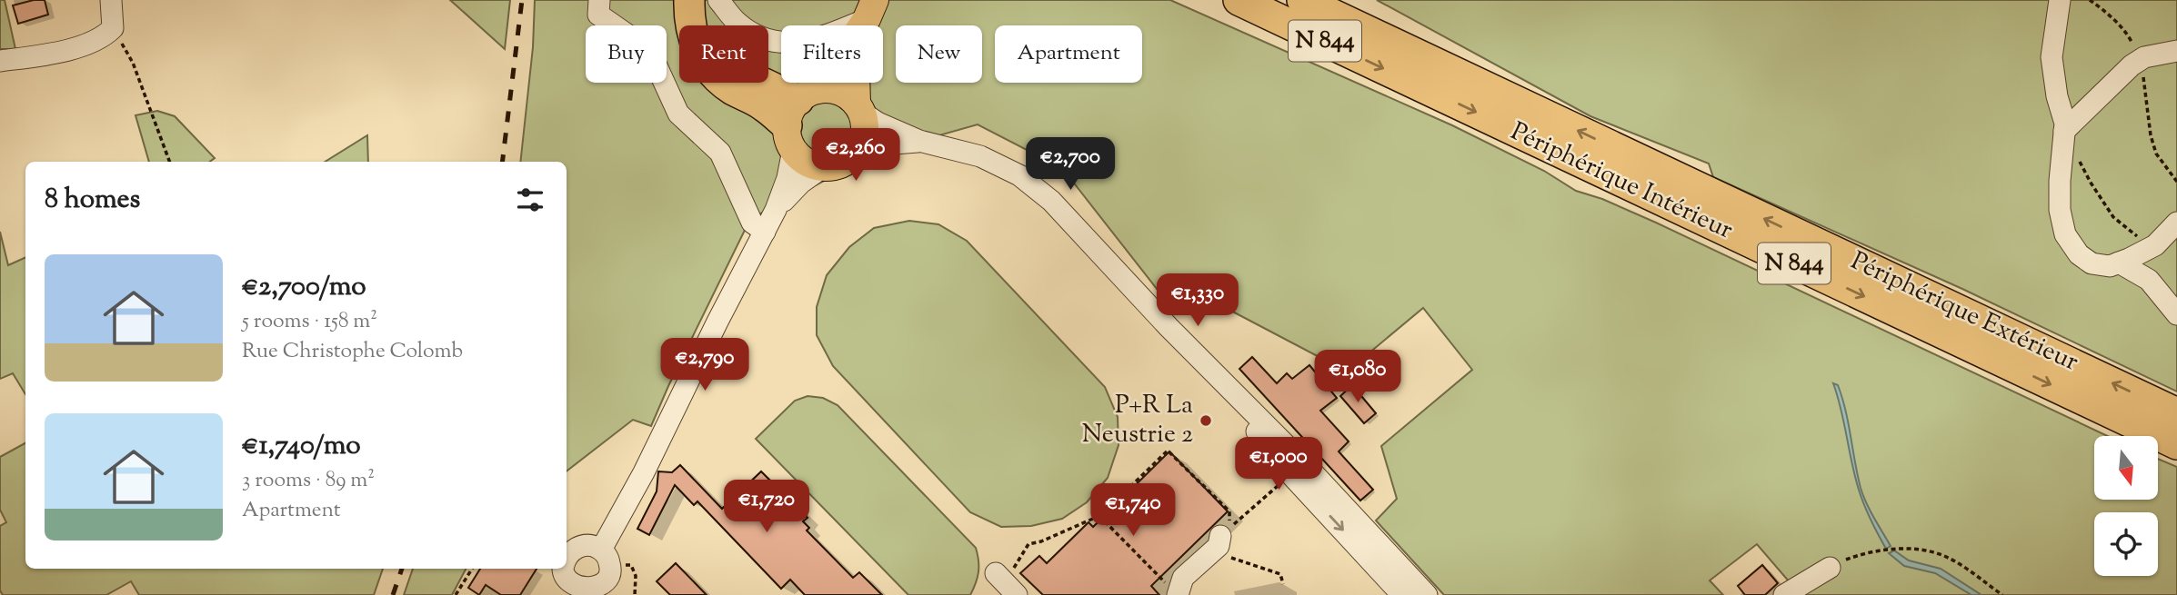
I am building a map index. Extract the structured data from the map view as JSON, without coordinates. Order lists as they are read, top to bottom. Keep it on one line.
{"streets":{"highway":["N 844","Périphérique Intérieur","Périphérique Extérieur"]},"one_way":["Périphérique Intérieur","Périphérique Extérieur"],"places":["P+R La Neustrie 2"],"north":"bottom","page":{"chip":["Buy","Rent","Filters","New","Apartment"],"price":["€2,260","€2,700","€1,330","€2,790","€1,080","€1,000","€1,720","€1,740"],"heading":"8 homes","list":[{"name":"€2,700/mo","note":"5 rooms · 158 m² · Rue Christophe Colomb"},{"name":"€1,740/mo","note":"3 rooms · 89 m² · Apartment"}]}}
